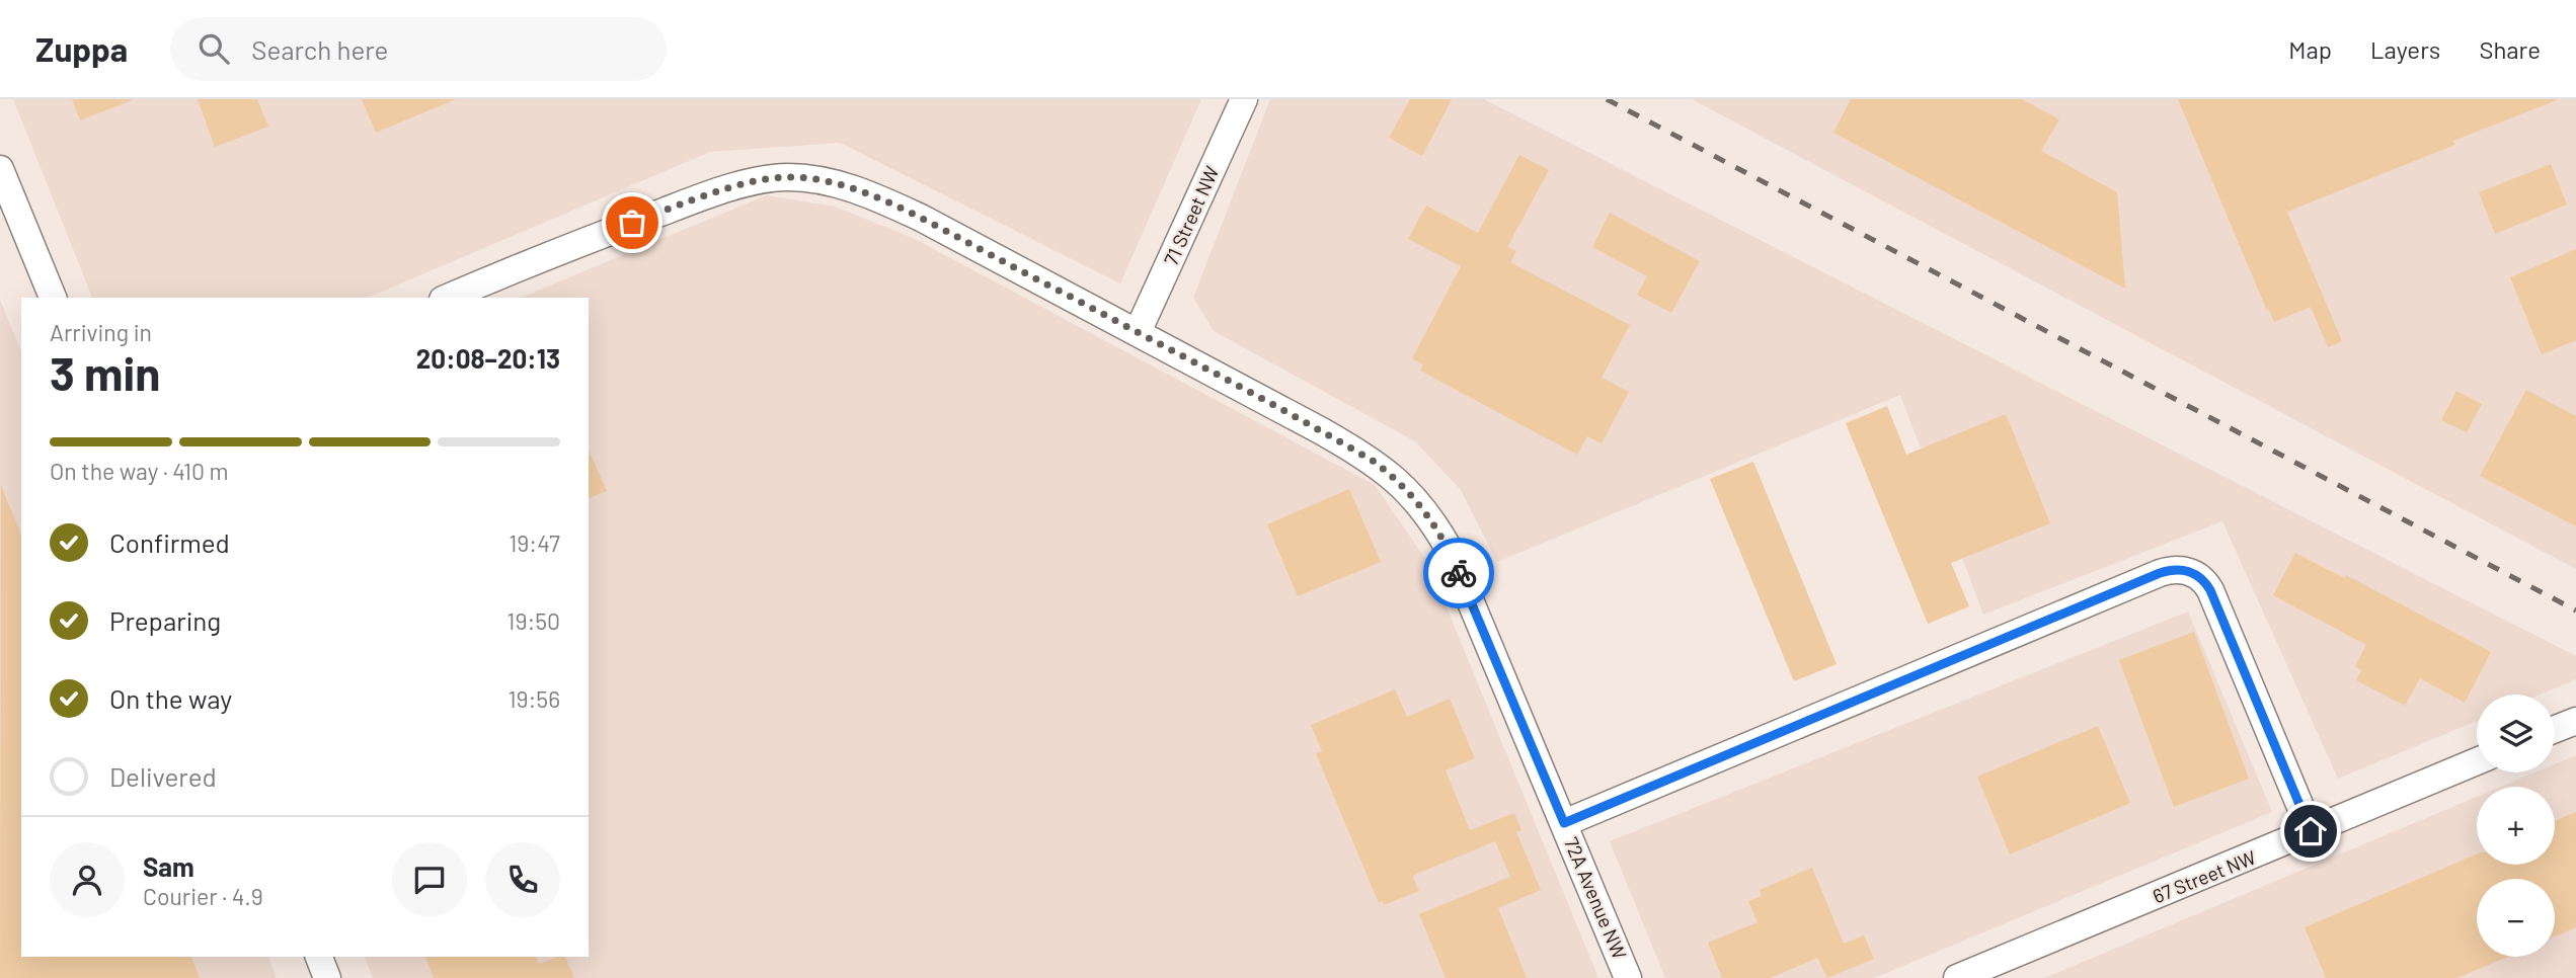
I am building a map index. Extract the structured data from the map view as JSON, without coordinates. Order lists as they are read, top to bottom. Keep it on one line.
{"streets":{"street":["71 Street NW","67 Street NW","72A Avenue NW"]},"crossings":[["71 Street NW","72A Avenue NW"]],"page":{"header":"Zuppa","search":"Search here","nav":["Map","Layers","Share"],"heading":["3 min","Arriving in","20:08–20:13"],"panel":["Sam","Courier · 4.9"],"bar":"On the way · 410 m","list":[["Confirmed","19:47"],["Preparing","19:50"],["On the way","19:56"],"Delivered"],"map_buttons":["+","−"]}}
